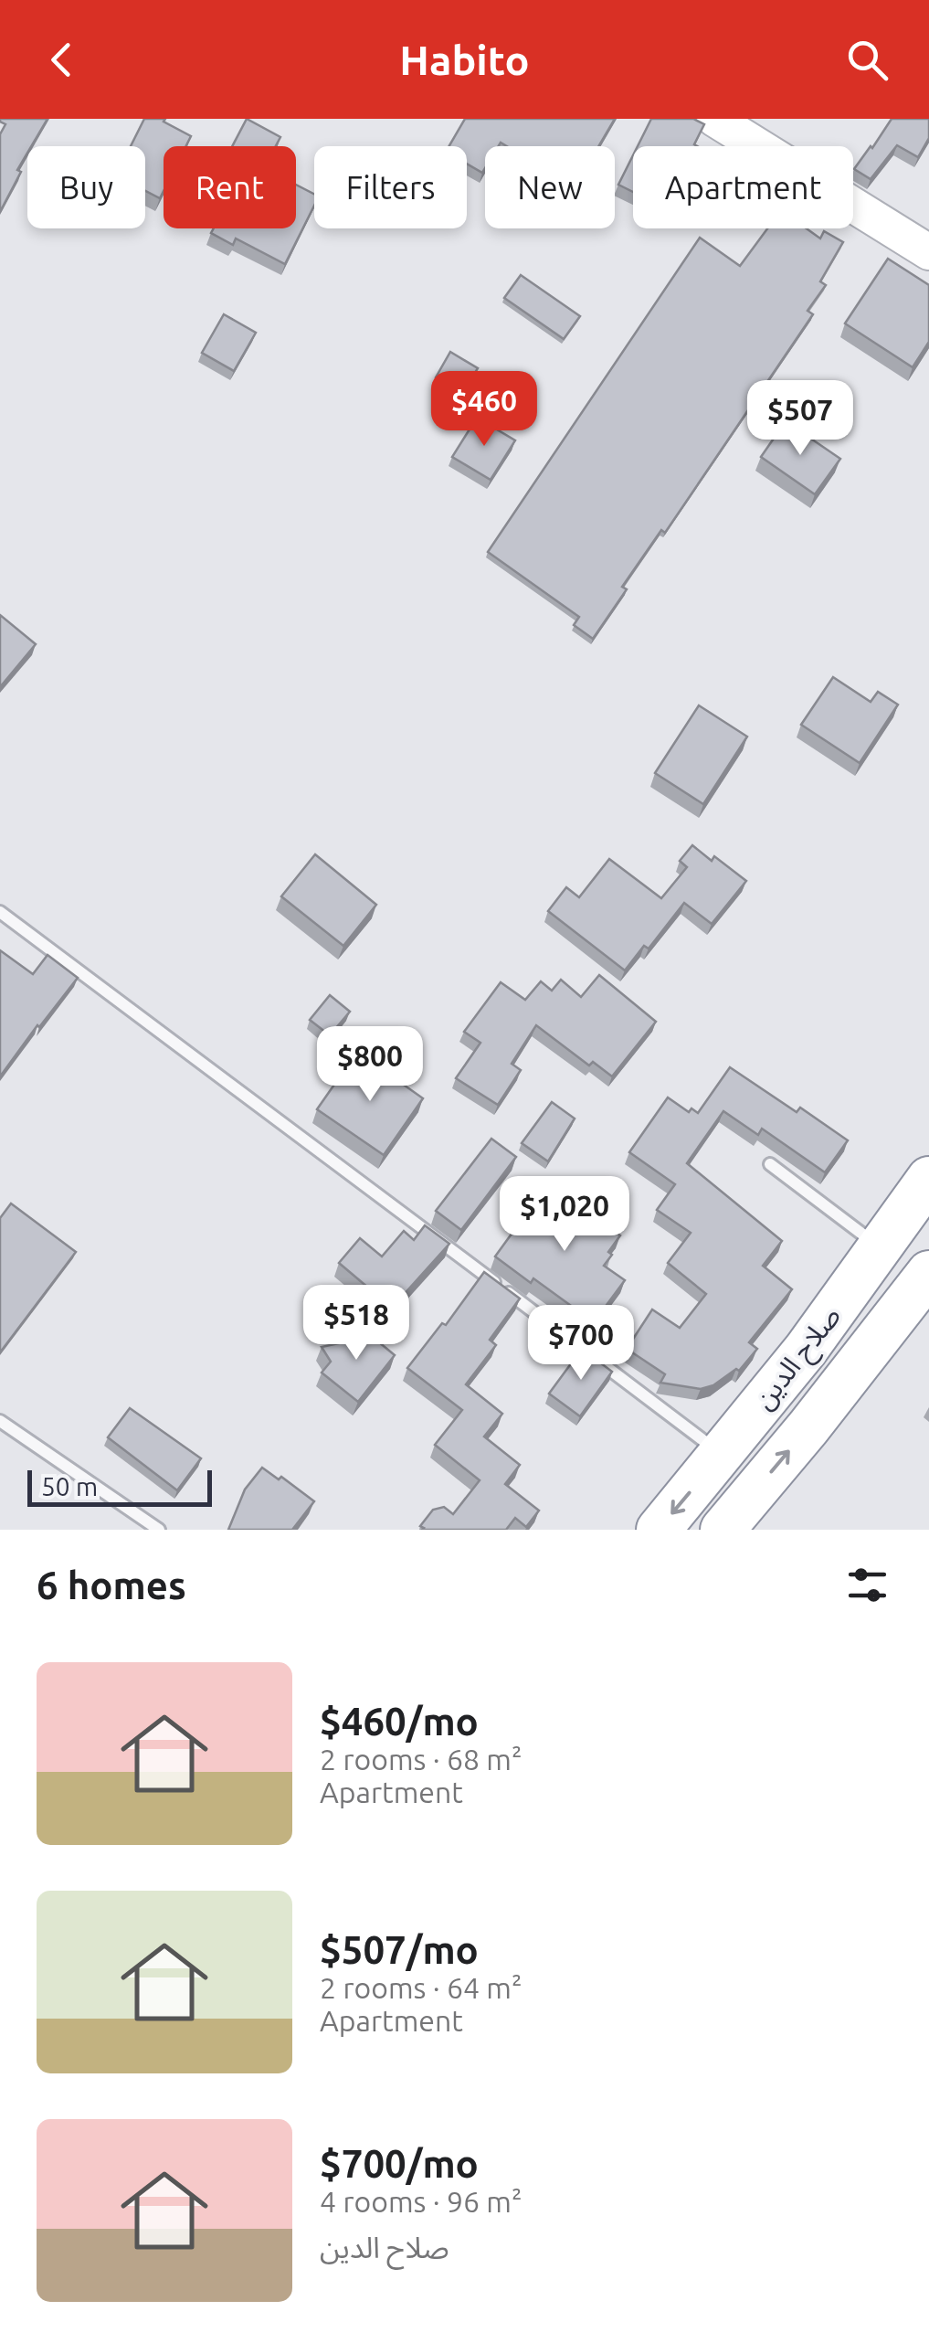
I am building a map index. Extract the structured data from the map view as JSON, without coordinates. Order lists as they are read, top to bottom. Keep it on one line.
{"streets":{"highway":["صلاح الدين"]},"scale_bar":"50 m","page":{"header":"Habito","chip":["Buy","Rent","Filters","New","Apartment"],"price":["$460","$507","$800","$1,020","$518","$700"],"scale":"50 m","heading":"6 homes","list":[{"name":"$460/mo","note":"2 rooms · 68 m² · Apartment"},{"name":"$507/mo","note":"2 rooms · 64 m² · Apartment"},{"name":"$700/mo","note":"4 rooms · 96 m² · صلاح الدين"}]}}
